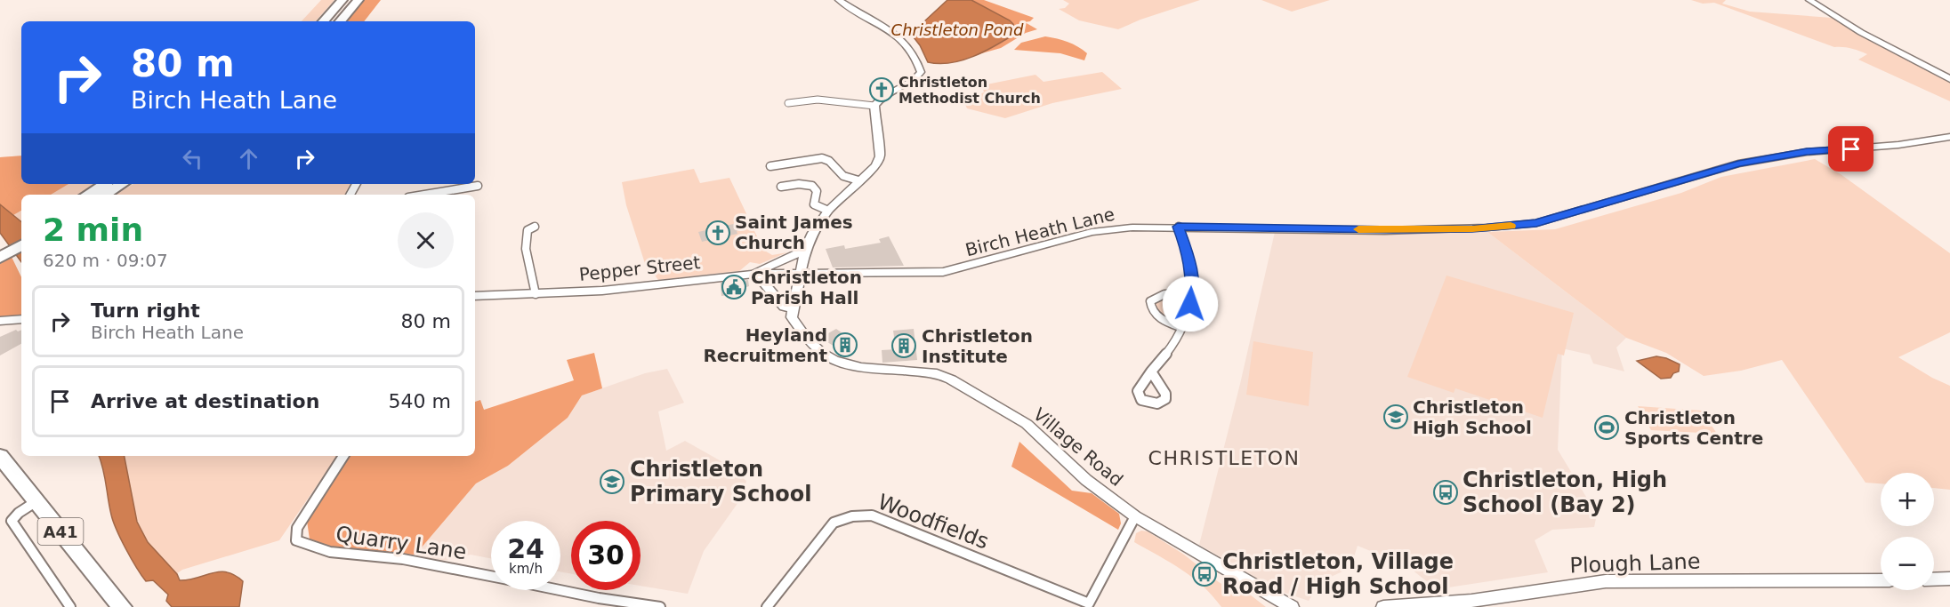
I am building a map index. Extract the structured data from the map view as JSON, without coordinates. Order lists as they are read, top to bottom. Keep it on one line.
{"streets":{"highway":["A41"],"street":["Birch Heath Lane","Pepper Street","Village Road","Woodfields","Quarry Lane","Plough Lane"]},"crossings":[["Birch Heath Lane","Pepper Street"],["Village Road","Woodfields"]],"districts":["CHRISTLETON"],"water":["Christleton Pond"],"places":{"church":["Christleton Methodist Church","Saint James Church"],"public building":["Christleton Parish Hall"],"building":["Heyland Recruitment","Christleton Institute"],"school or university":["Christleton High School","Christleton Primary School"],"sports":["Christleton Sports Centre"],"bus stop":["Christleton, High School (Bay 2)","Christleton, Village Road / High School"]},"page":{"turn":["80 m","Birch Heath Lane"],"heading":["2 min","620 m · 09:07"],"list":[{"name":"Turn right","note":"Birch Heath Lane","value":"80 m"},{"name":"Arrive at destination","value":"540 m"}],"map_buttons":["+","−"],"speed":"24 km/h","limit":"30"}}
